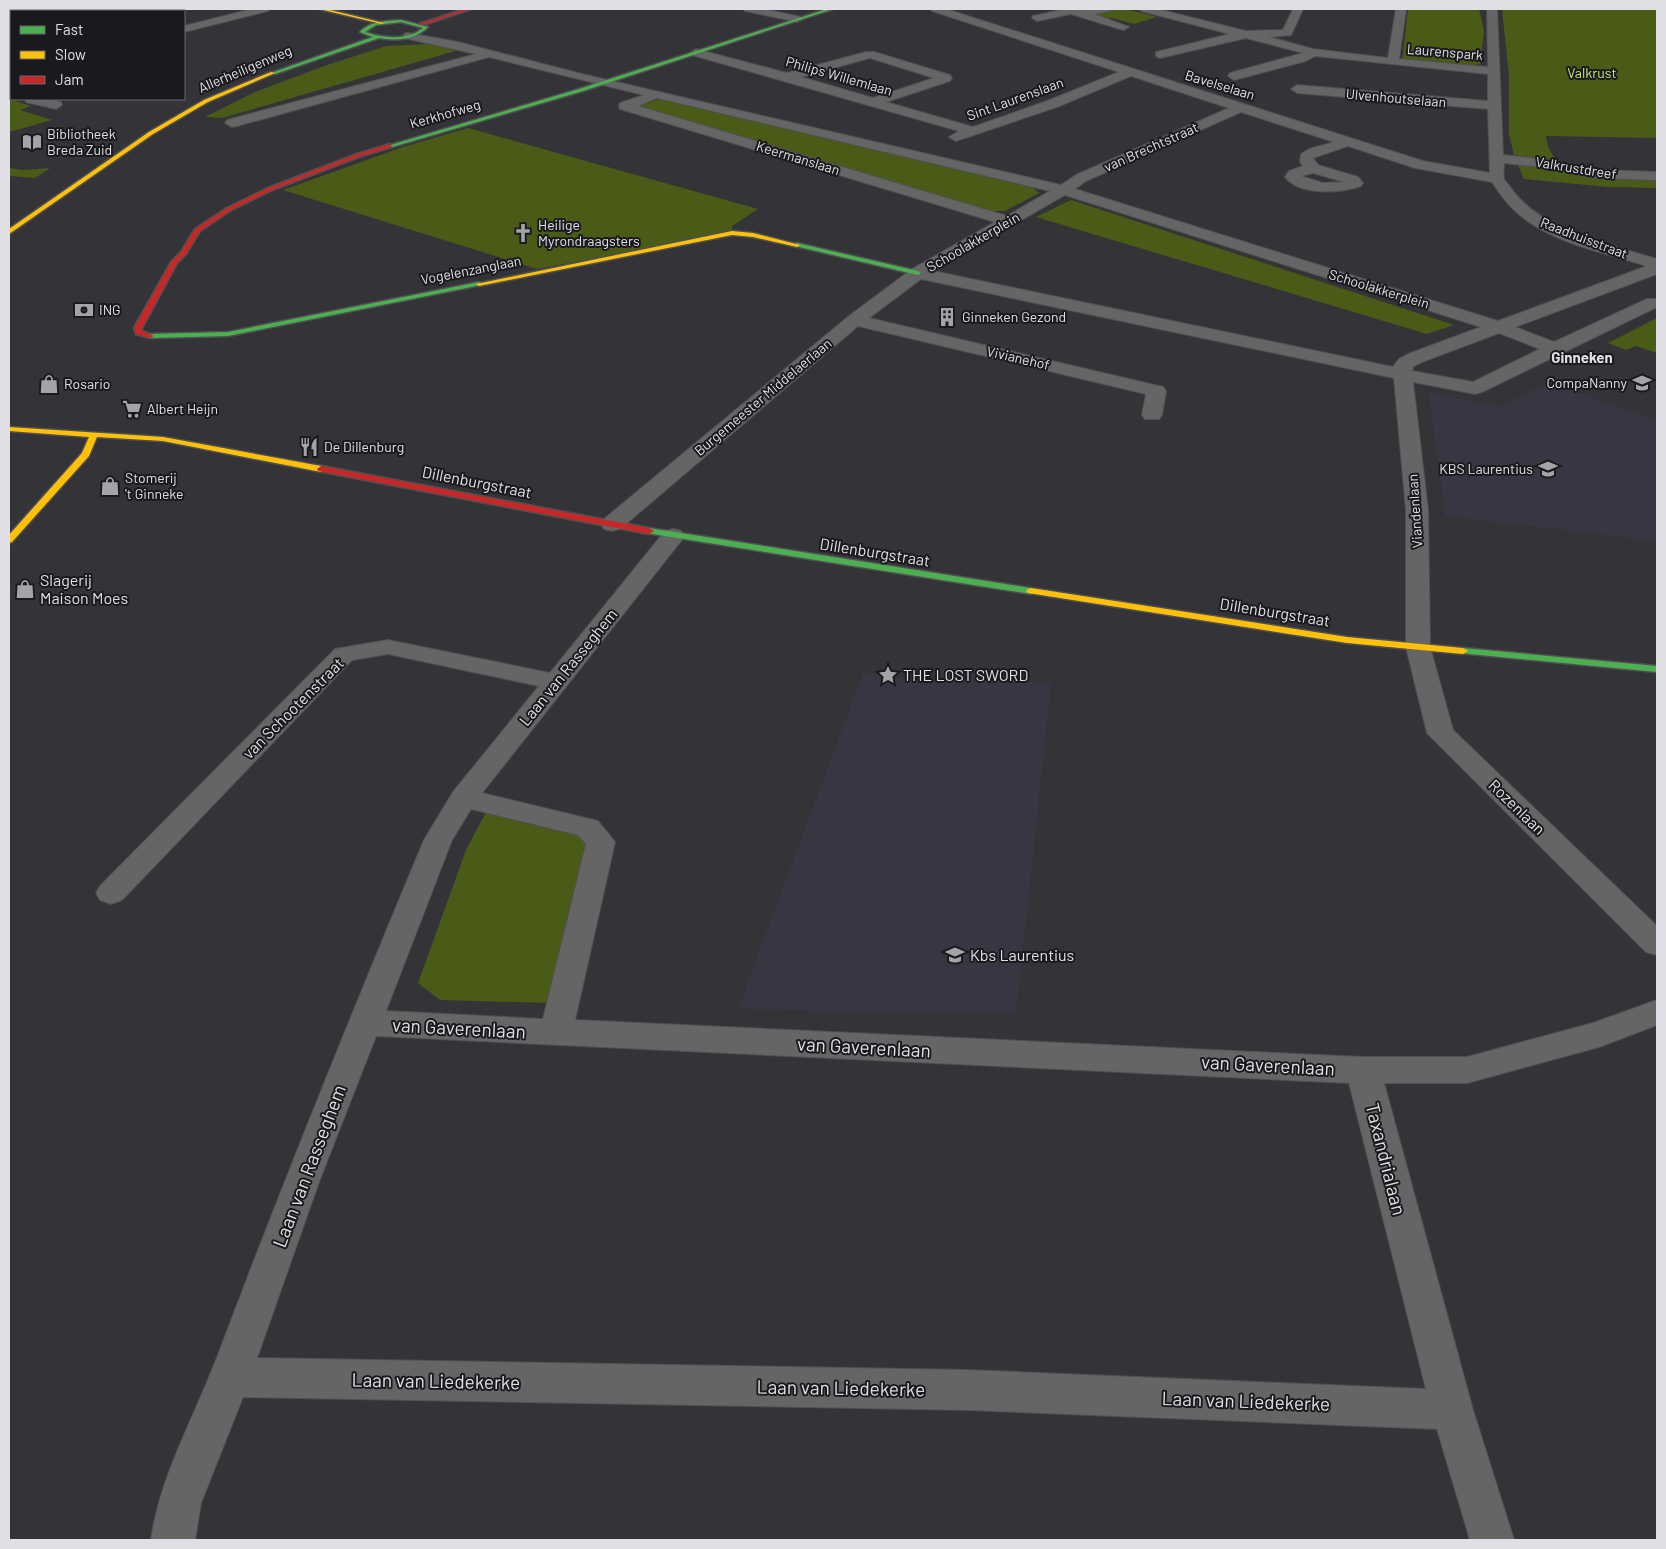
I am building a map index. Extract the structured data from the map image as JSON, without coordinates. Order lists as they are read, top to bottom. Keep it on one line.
{"streets":{"street":["Laurenspark","Allerheiligenweg","Philips Willemlaan","Bavelselaan","Ulvenhoutselaan","Sint Laurenslaan","Kerkhofweg","van Brechtstraat","Keermanslaan","Valkrustdreef","Raadhuisstraat","Schoolakkerplein","Vogelenzanglaan","Vivianehof","Burgemeester Middelaerlaan","Dillenburgstraat","Viandenlaan","Laan van Rasseghem","van Schootenstraat","Rozenlaan","van Gaverenlaan","Taxandrialaan","Laan van Liedekerke"]},"crossings":[["Philips Willemlaan","Sint Laurenslaan"],["Philips Willemlaan","Kerkhofweg"],["Bavelselaan","Sint Laurenslaan"],["Bavelselaan","van Brechtstraat"],["Bavelselaan","Raadhuisstraat"],["Sint Laurenslaan","Keermanslaan"],["Kerkhofweg","Keermanslaan"],["Kerkhofweg","Vogelenzanglaan"],["van Brechtstraat","Keermanslaan"],["van Brechtstraat","Schoolakkerplein"],["Keermanslaan","Schoolakkerplein"],["Schoolakkerplein","Vogelenzanglaan"],["Schoolakkerplein","Burgemeester Middelaerlaan"],["Schoolakkerplein","Viandenlaan"],["Vogelenzanglaan","Burgemeester Middelaerlaan"],["Vivianehof","Burgemeester Middelaerlaan"],["Burgemeester Middelaerlaan","Dillenburgstraat"],["Dillenburgstraat","Viandenlaan"],["Dillenburgstraat","Laan van Rasseghem"],["Dillenburgstraat","Rozenlaan"],["Viandenlaan","Rozenlaan"],["Laan van Rasseghem","van Schootenstraat"],["Laan van Rasseghem","van Gaverenlaan"],["Laan van Rasseghem","Laan van Liedekerke"],["van Gaverenlaan","Taxandrialaan"],["Taxandrialaan","Laan van Liedekerke"]],"districts":["Ginneken"],"parks":["Valkrust"],"places":{"library":["Bibliotheek Breda Zuid"],"church":["Heilige Myrondraagsters"],"bank":["ING"],"building":["Ginneken Gezond"],"school or university":["CompaNanny","KBS Laurentius","Kbs Laurentius"],"shop":["Rosario","Stomerij 't Ginneke","Slagerij Maison Moes"],"supermarket":["Albert Heijn"],"restaurant":["De Dillenburg"],"place":["THE LOST SWORD"]},"legend":["Fast","Slow","Jam"]}
